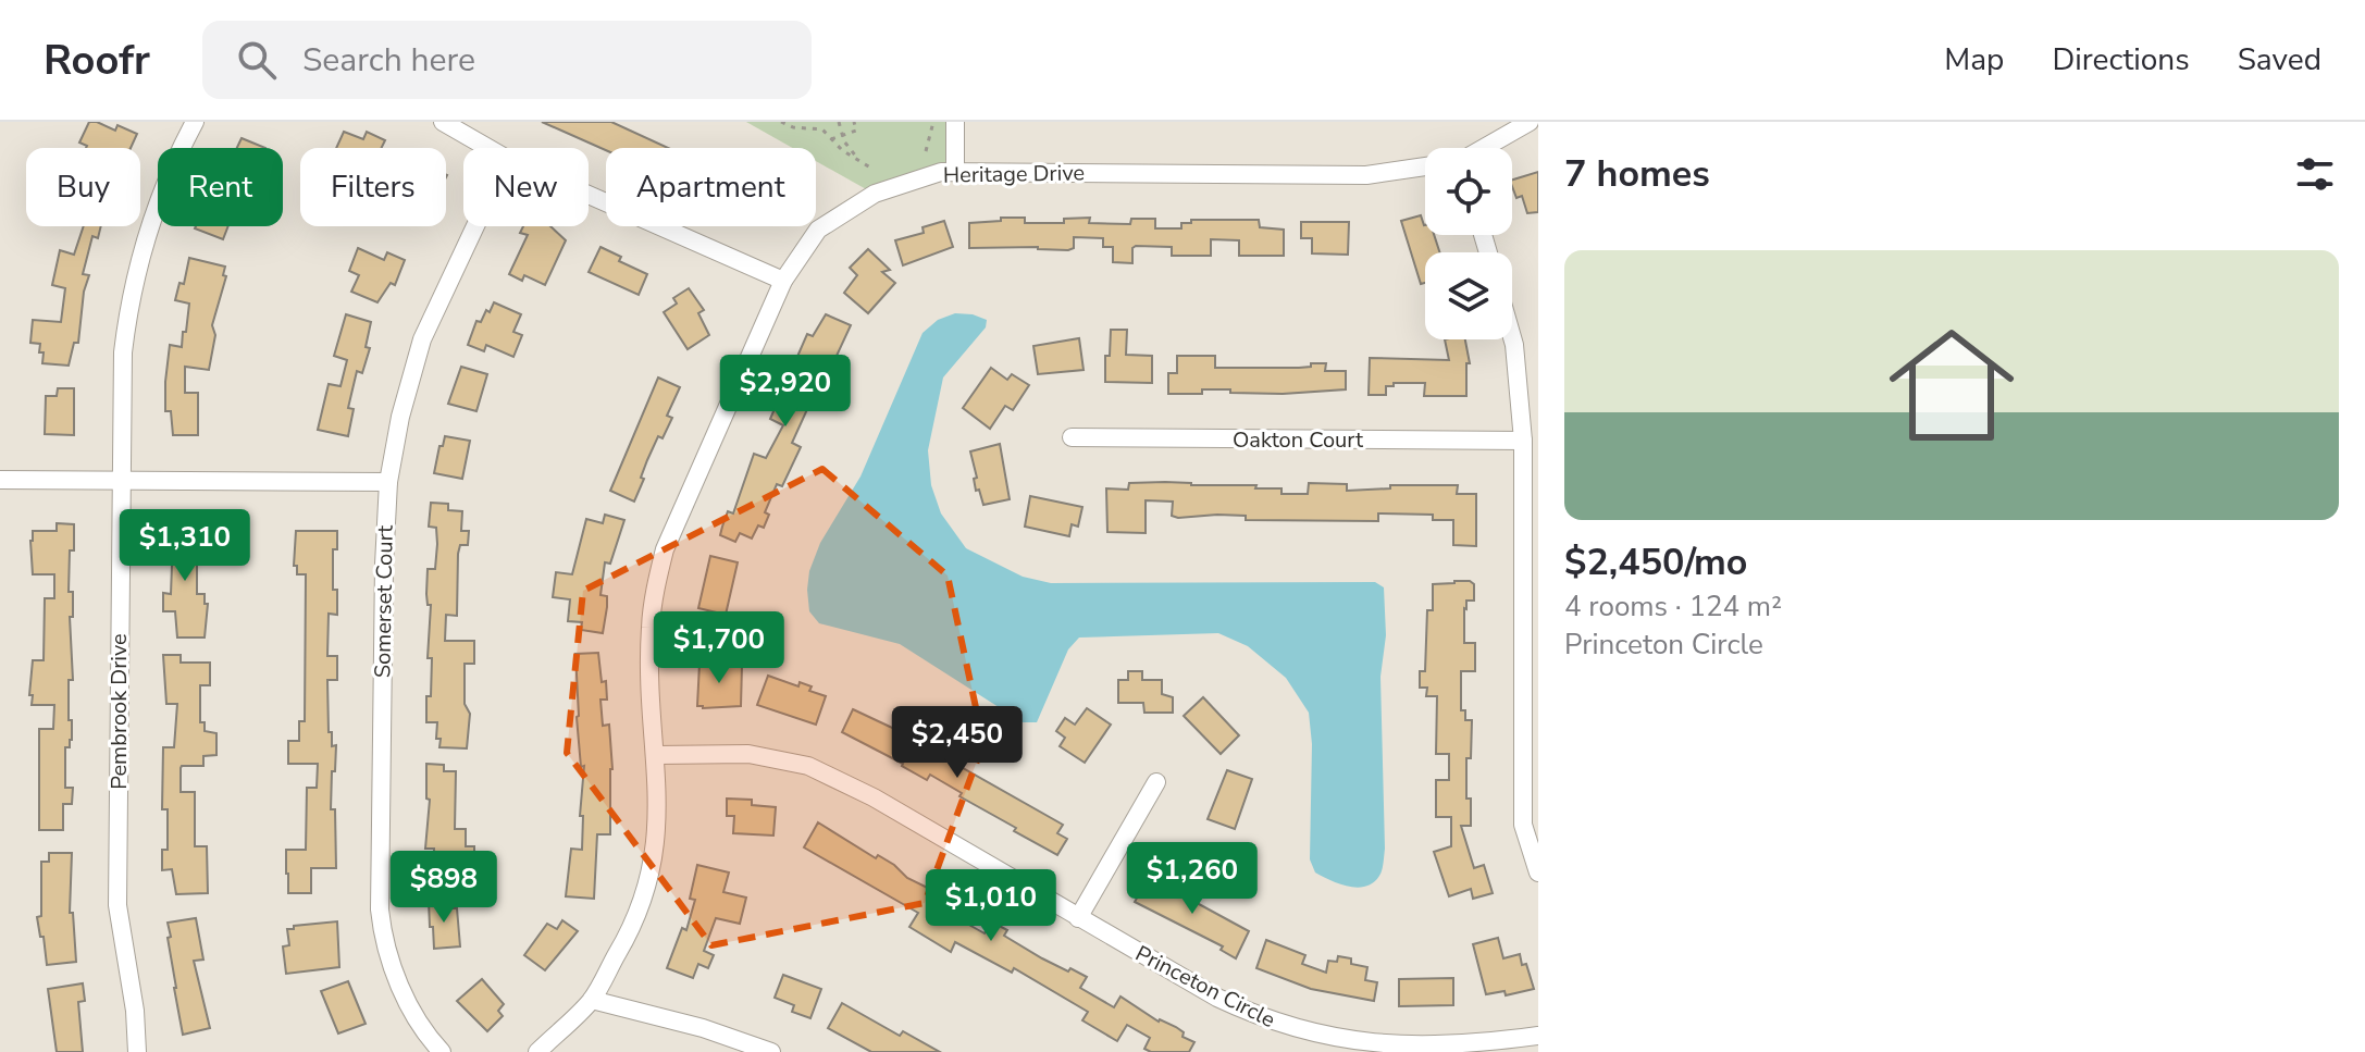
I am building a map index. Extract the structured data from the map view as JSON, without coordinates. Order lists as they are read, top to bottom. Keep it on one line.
{"streets":{"street":["Heritage Drive","Oakton Court","Somerset Court","Pembrook Drive","Princeton Circle"]},"crossings":[["Heritage Drive","Princeton Circle"]],"page":{"header":"Roofr","search":"Search here","nav":["Map","Directions","Saved"],"heading":"7 homes","chip":["Buy","Rent","Filters","New","Apartment"],"list":[{"name":"$2,450/mo","note":"4 rooms · 124 m² · Princeton Circle"}],"price":["$2,920","$1,310","$1,700","$2,450","$1,260","$898","$1,010"]}}
